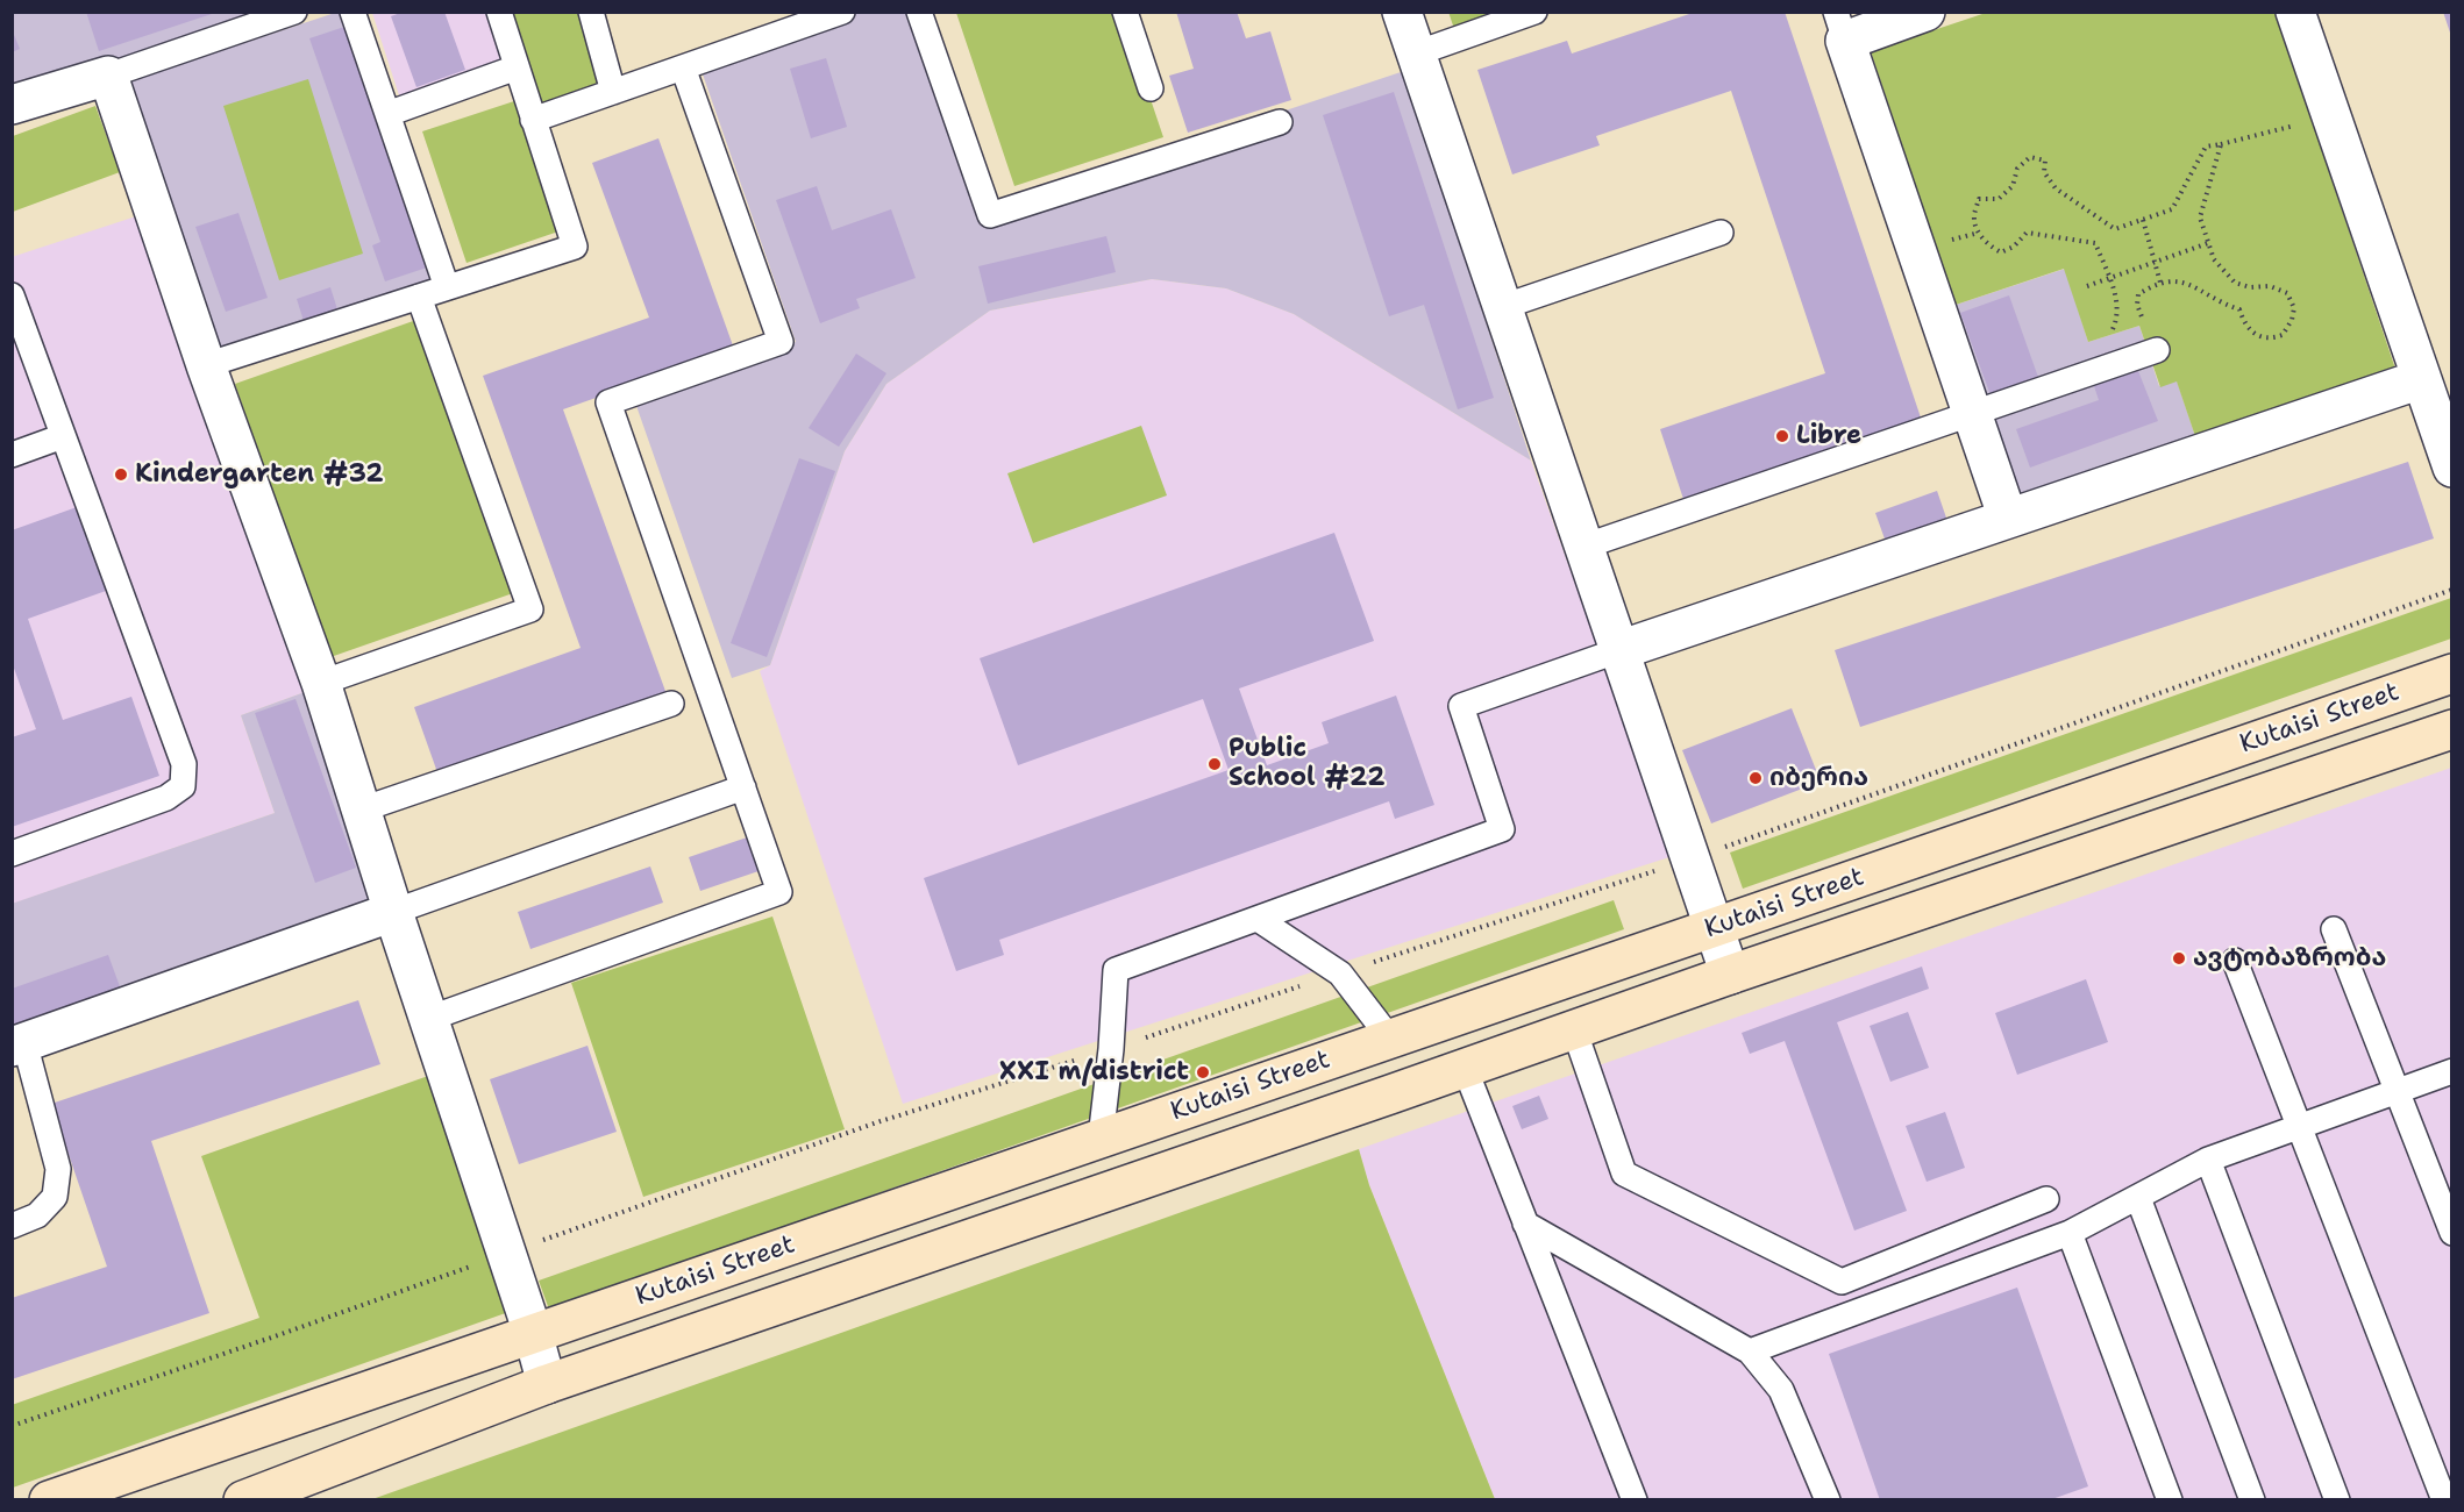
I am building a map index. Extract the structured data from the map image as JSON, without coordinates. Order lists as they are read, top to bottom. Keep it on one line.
{"streets":{"street":["Kutaisi Street"]},"places":["Libre","Kindergarten #32","Public School #22","იბერია","ავტობაზრობა","XXI m/district"]}
